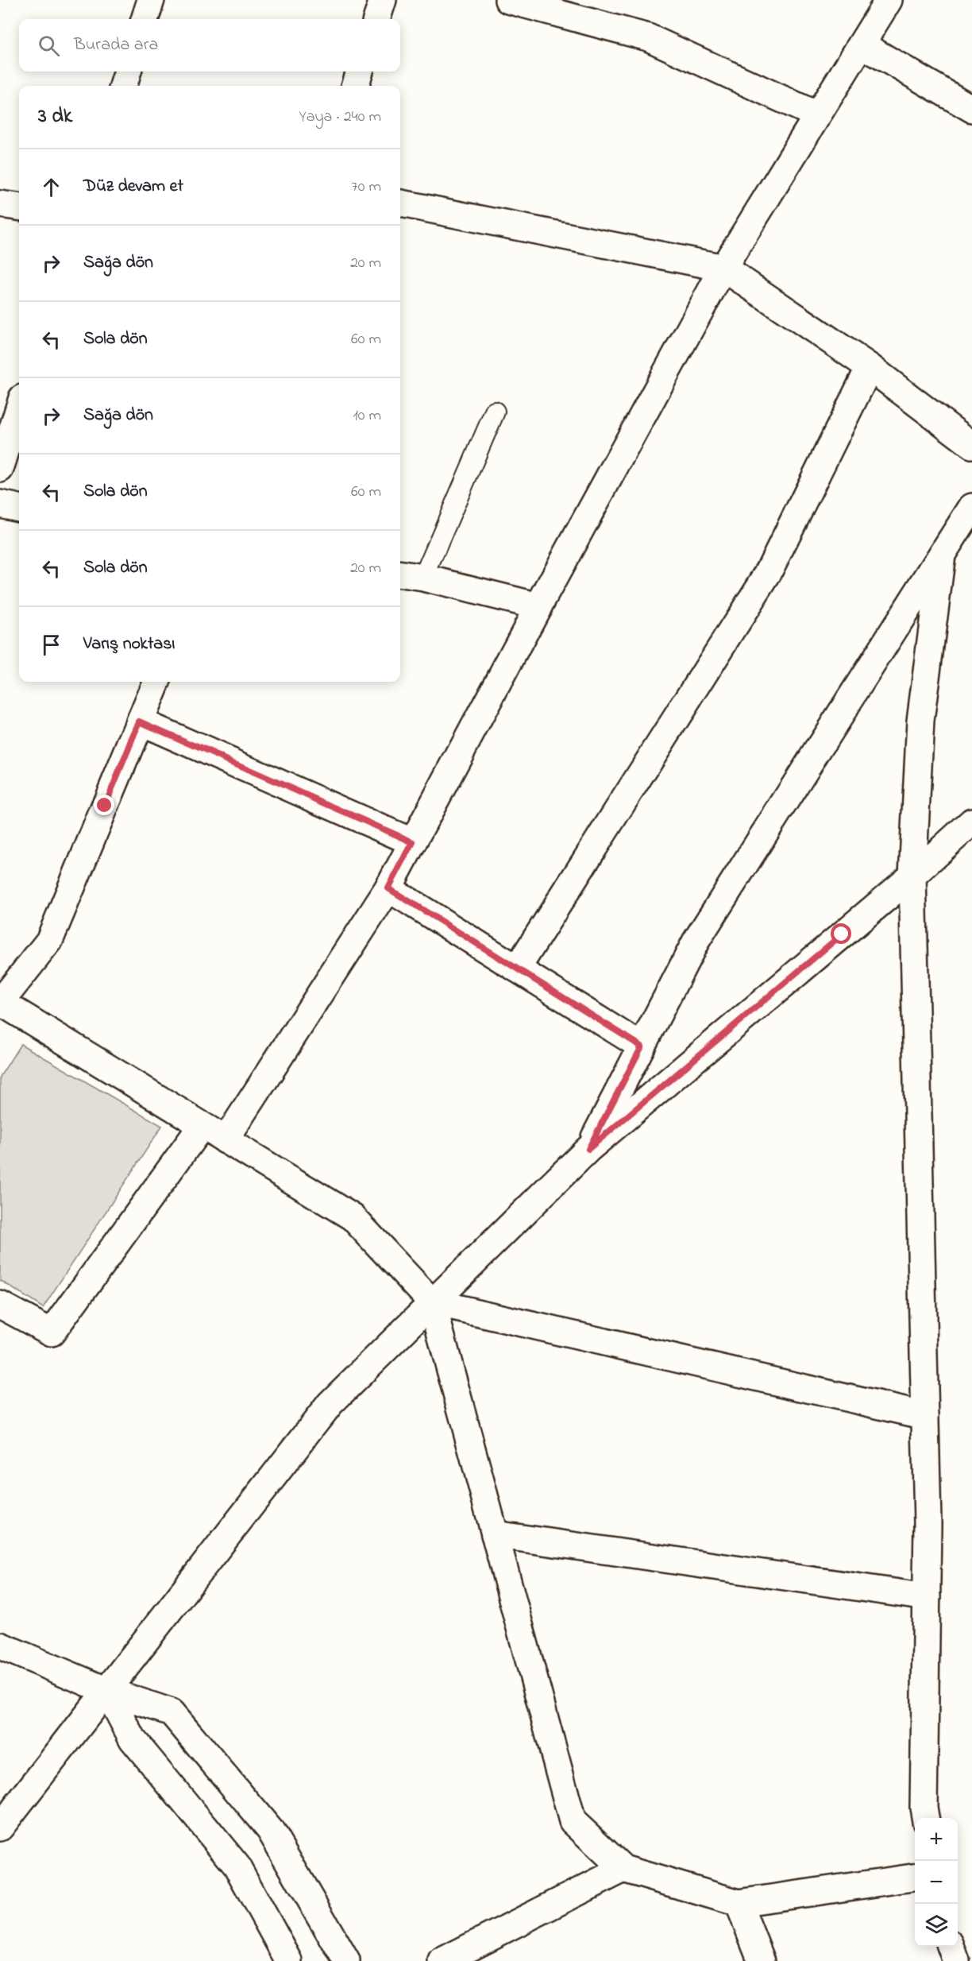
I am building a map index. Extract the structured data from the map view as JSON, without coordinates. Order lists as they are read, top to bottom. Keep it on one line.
{"page":{"search":"Burada ara","heading":["3 dk","Yaya · 240 m"],"list":[["Düz devam et","70 m"],["Sağa dön","20 m"],["Sola dön","60 m"],["Sağa dön","10 m"],["Sola dön","60 m"],["Sola dön","20 m"],"Varış noktası"],"map_buttons":["+","−"]}}
